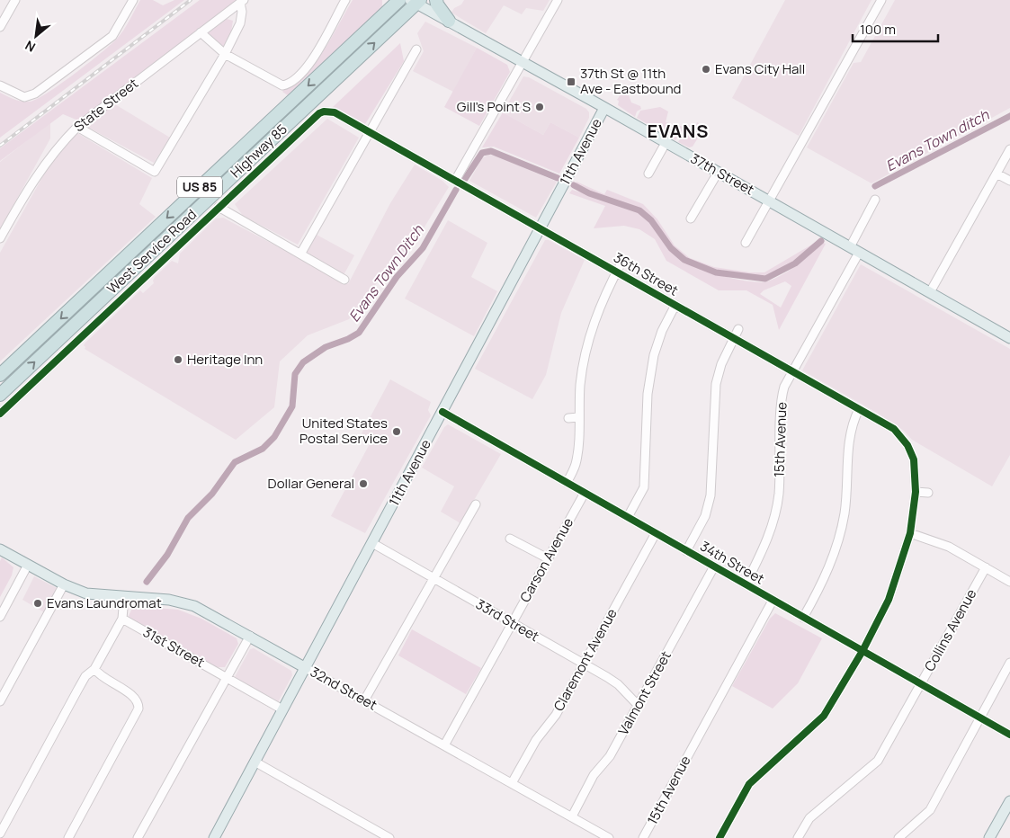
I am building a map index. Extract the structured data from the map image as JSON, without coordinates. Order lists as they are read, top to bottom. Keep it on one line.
{"streets":{"highway":["Highway 85","US 85"],"main road":["11th Avenue","37th Street","32nd Street"],"street":["State Street","West Service Road","36th Street","15th Avenue","Carson Avenue","34th Street","33rd Street","Collins Avenue","31st Street","Claremont Avenue","Valmont Street"]},"crossings":[["Highway 85","37th Street"],["11th Avenue","37th Street"],["11th Avenue","36th Street"],["11th Avenue","34th Street"],["11th Avenue","33rd Street"],["11th Avenue","31st Street"],["11th Avenue","32nd Street"],["37th Street","15th Avenue"],["West Service Road","36th Street"],["36th Street","15th Avenue"],["36th Street","34th Street"],["15th Avenue","34th Street"],["Carson Avenue","34th Street"],["Carson Avenue","33rd Street"],["Carson Avenue","32nd Street"],["34th Street","Collins Avenue"],["34th Street","Claremont Avenue"],["34th Street","Valmont Street"],["33rd Street","Claremont Avenue"],["33rd Street","Valmont Street"],["Claremont Avenue","32nd Street"],["32nd Street","Valmont Street"]],"districts":["EVANS"],"water":["Evans Town ditch","Evans Town Ditch"],"places":{"other":["Evans City Hall","Gill's Point S","Heritage Inn","United States Postal Service","Dollar General","Evans Laundromat"],"transit":["37th St @ 11th Ave - Eastbound"]},"scale_bar":"100 m","north":"bottom left"}
